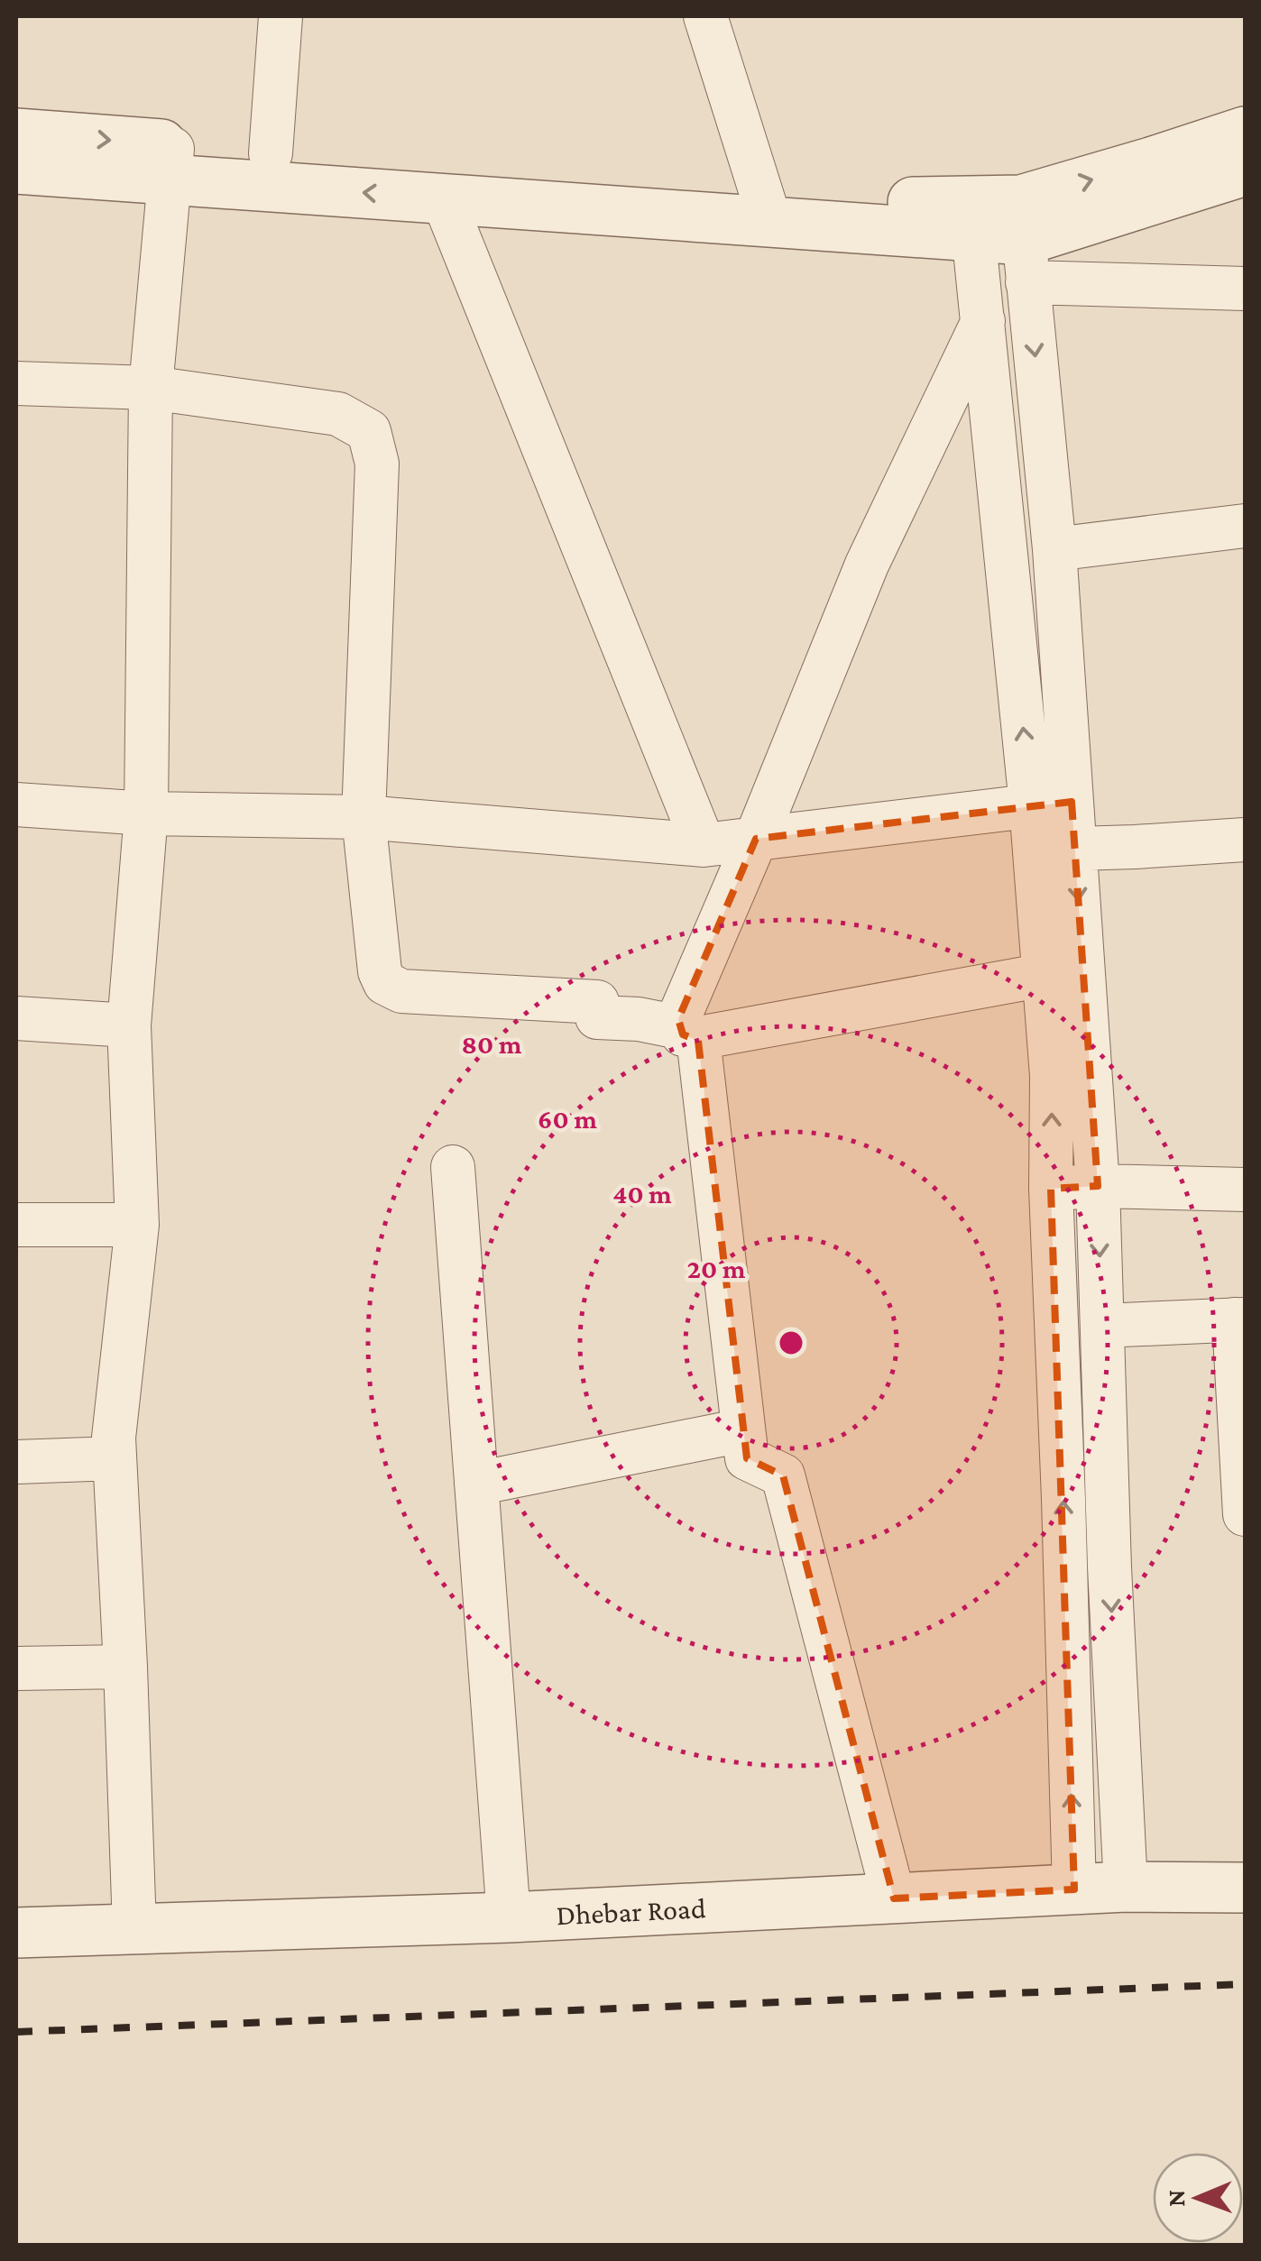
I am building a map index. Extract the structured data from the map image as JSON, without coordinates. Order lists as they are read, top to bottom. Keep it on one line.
{"streets":{"street":["Dhebar Road"]},"north":"left","rings":["80 m","60 m","40 m","20 m"]}
